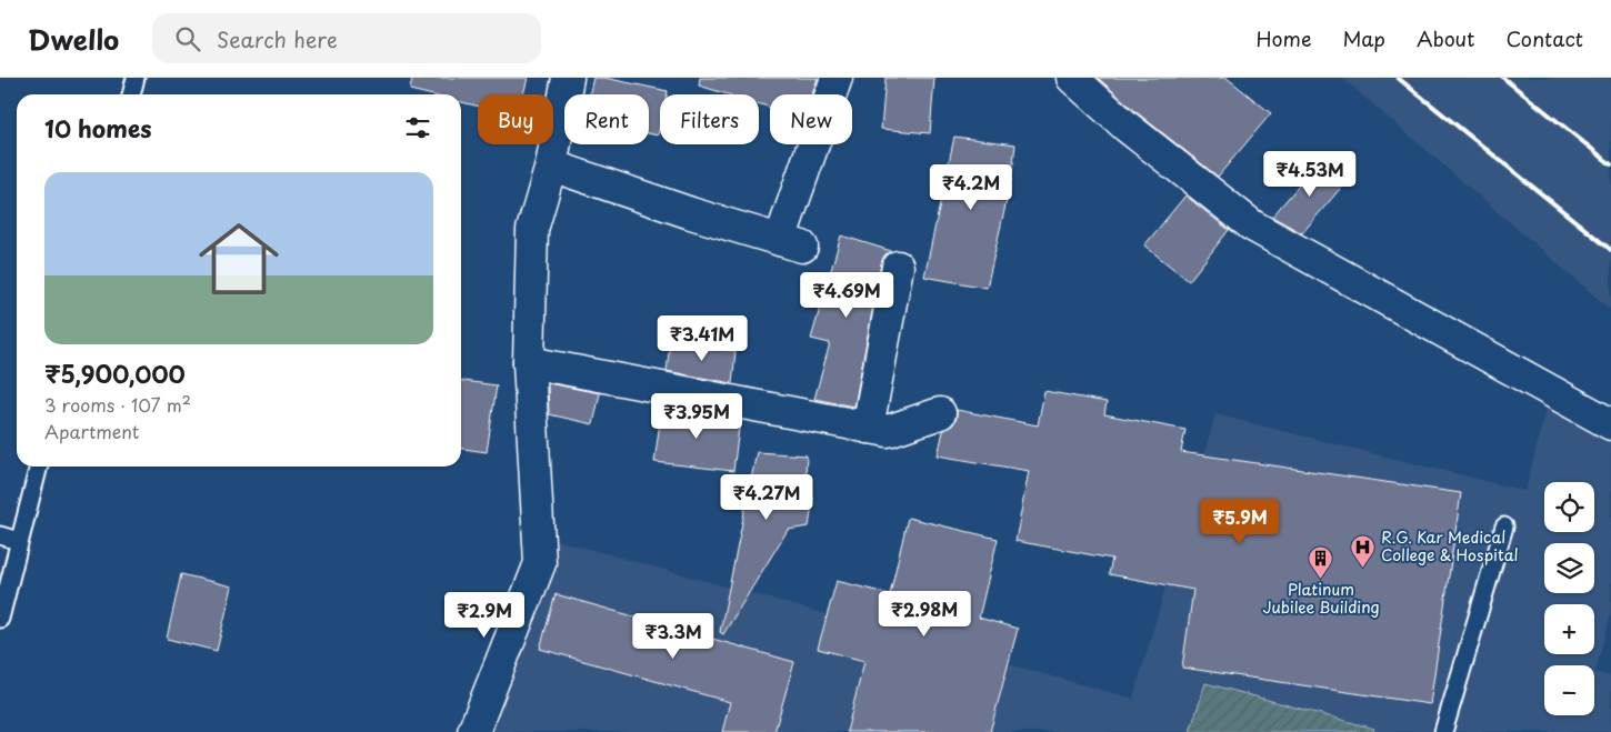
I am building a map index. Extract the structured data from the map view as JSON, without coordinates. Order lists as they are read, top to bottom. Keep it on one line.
{"places":{"hospital":["R.G. Kar Medical College & Hospital"],"building":["Platinum Jubilee Building"]},"page":{"header":"Dwello","search":"Search here","nav":["Home","Map","About","Contact"],"chip":["Buy","Rent","Filters","New"],"heading":"10 homes","price":["₹4.53M","₹4.2M","₹4.69M","₹3.41M","₹3.95M","₹4.27M","₹5.9M","₹2.98M","₹2.9M","₹3.3M"],"list":[{"name":"₹5,900,000","note":"3 rooms · 107 m² · Apartment"}],"map_buttons":["+","−"]}}
